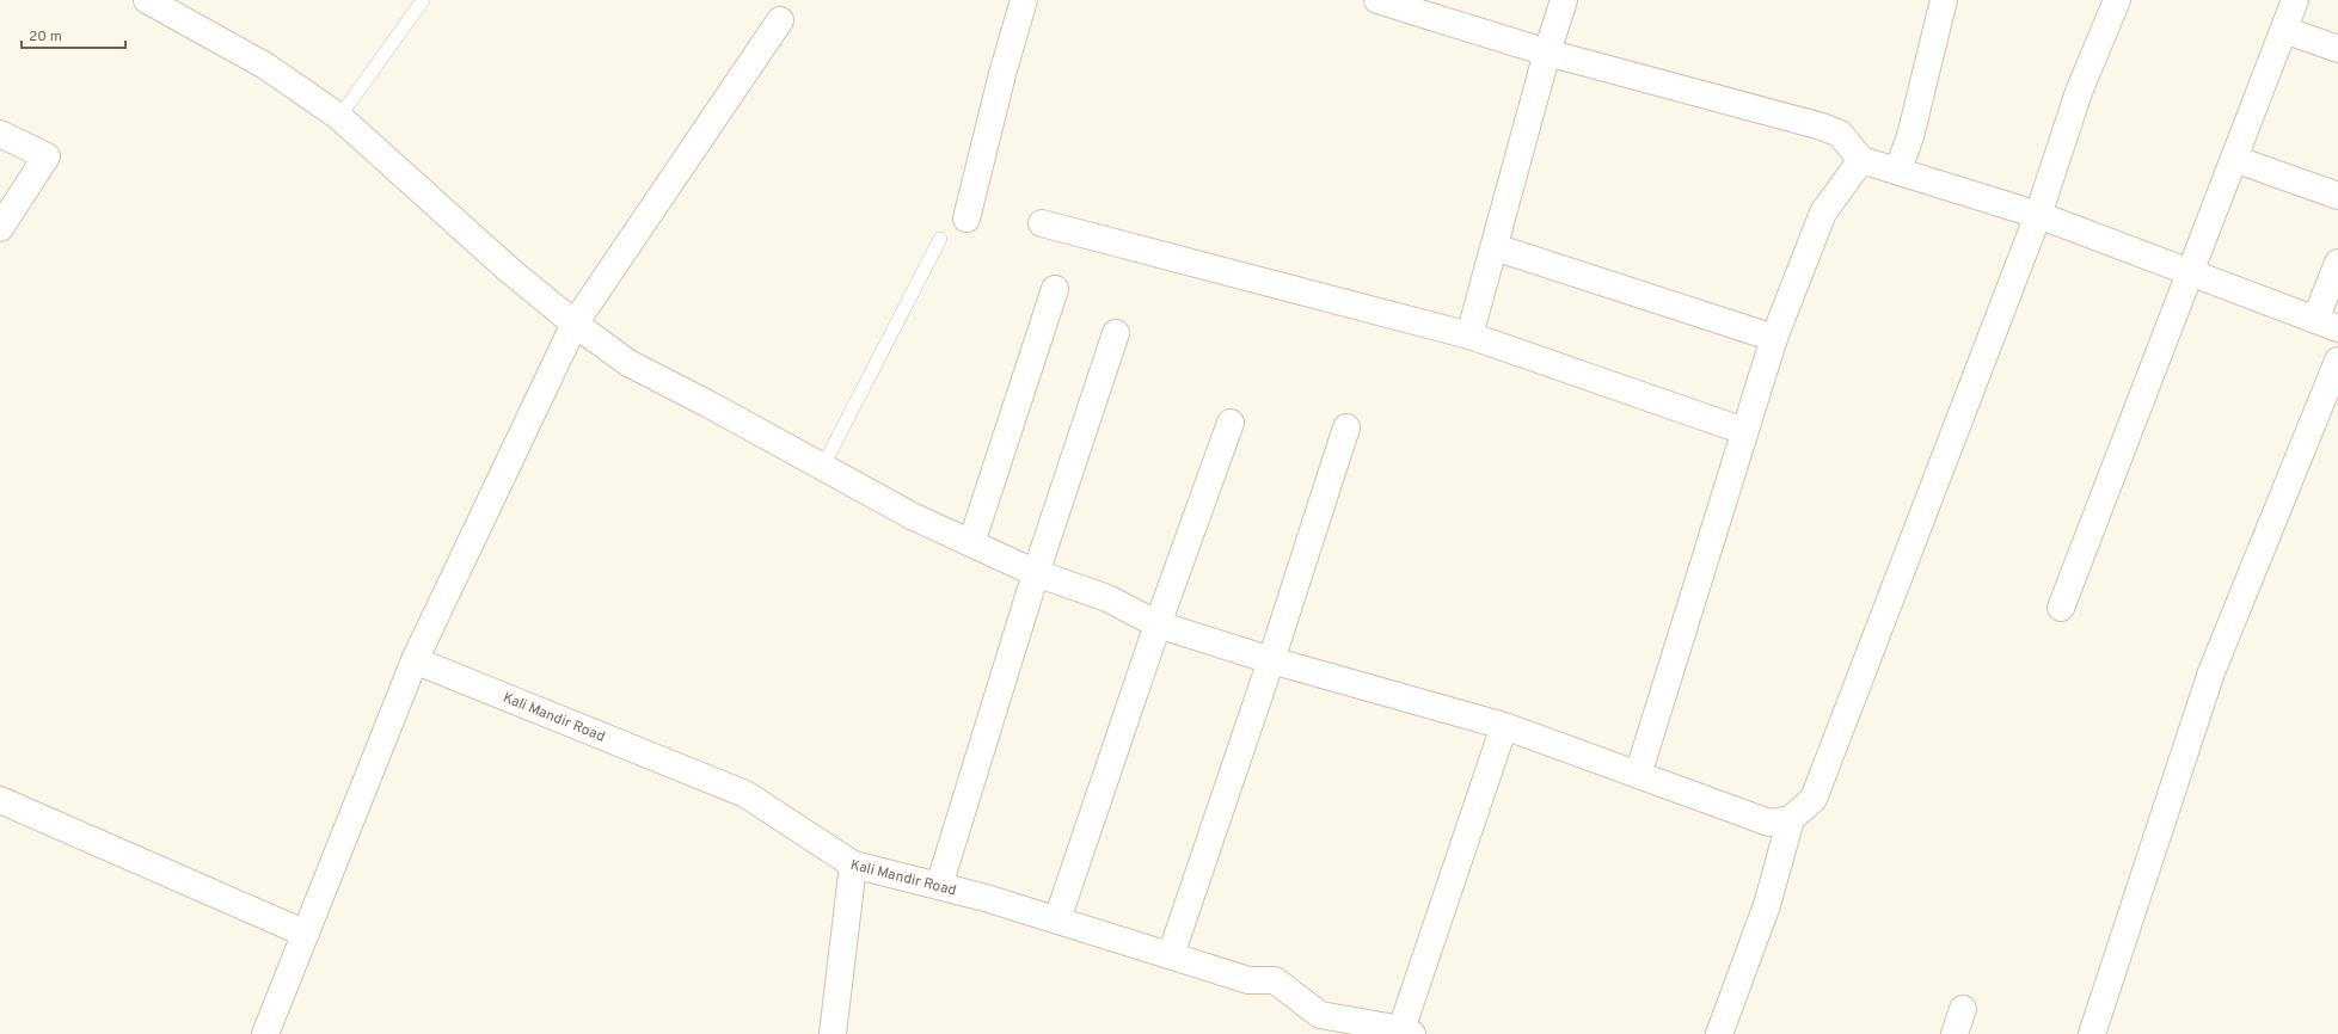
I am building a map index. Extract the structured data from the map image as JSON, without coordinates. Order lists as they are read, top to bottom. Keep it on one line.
{"streets":{"street":["Kali Mandir Road"]},"scale_bar":"20 m"}
